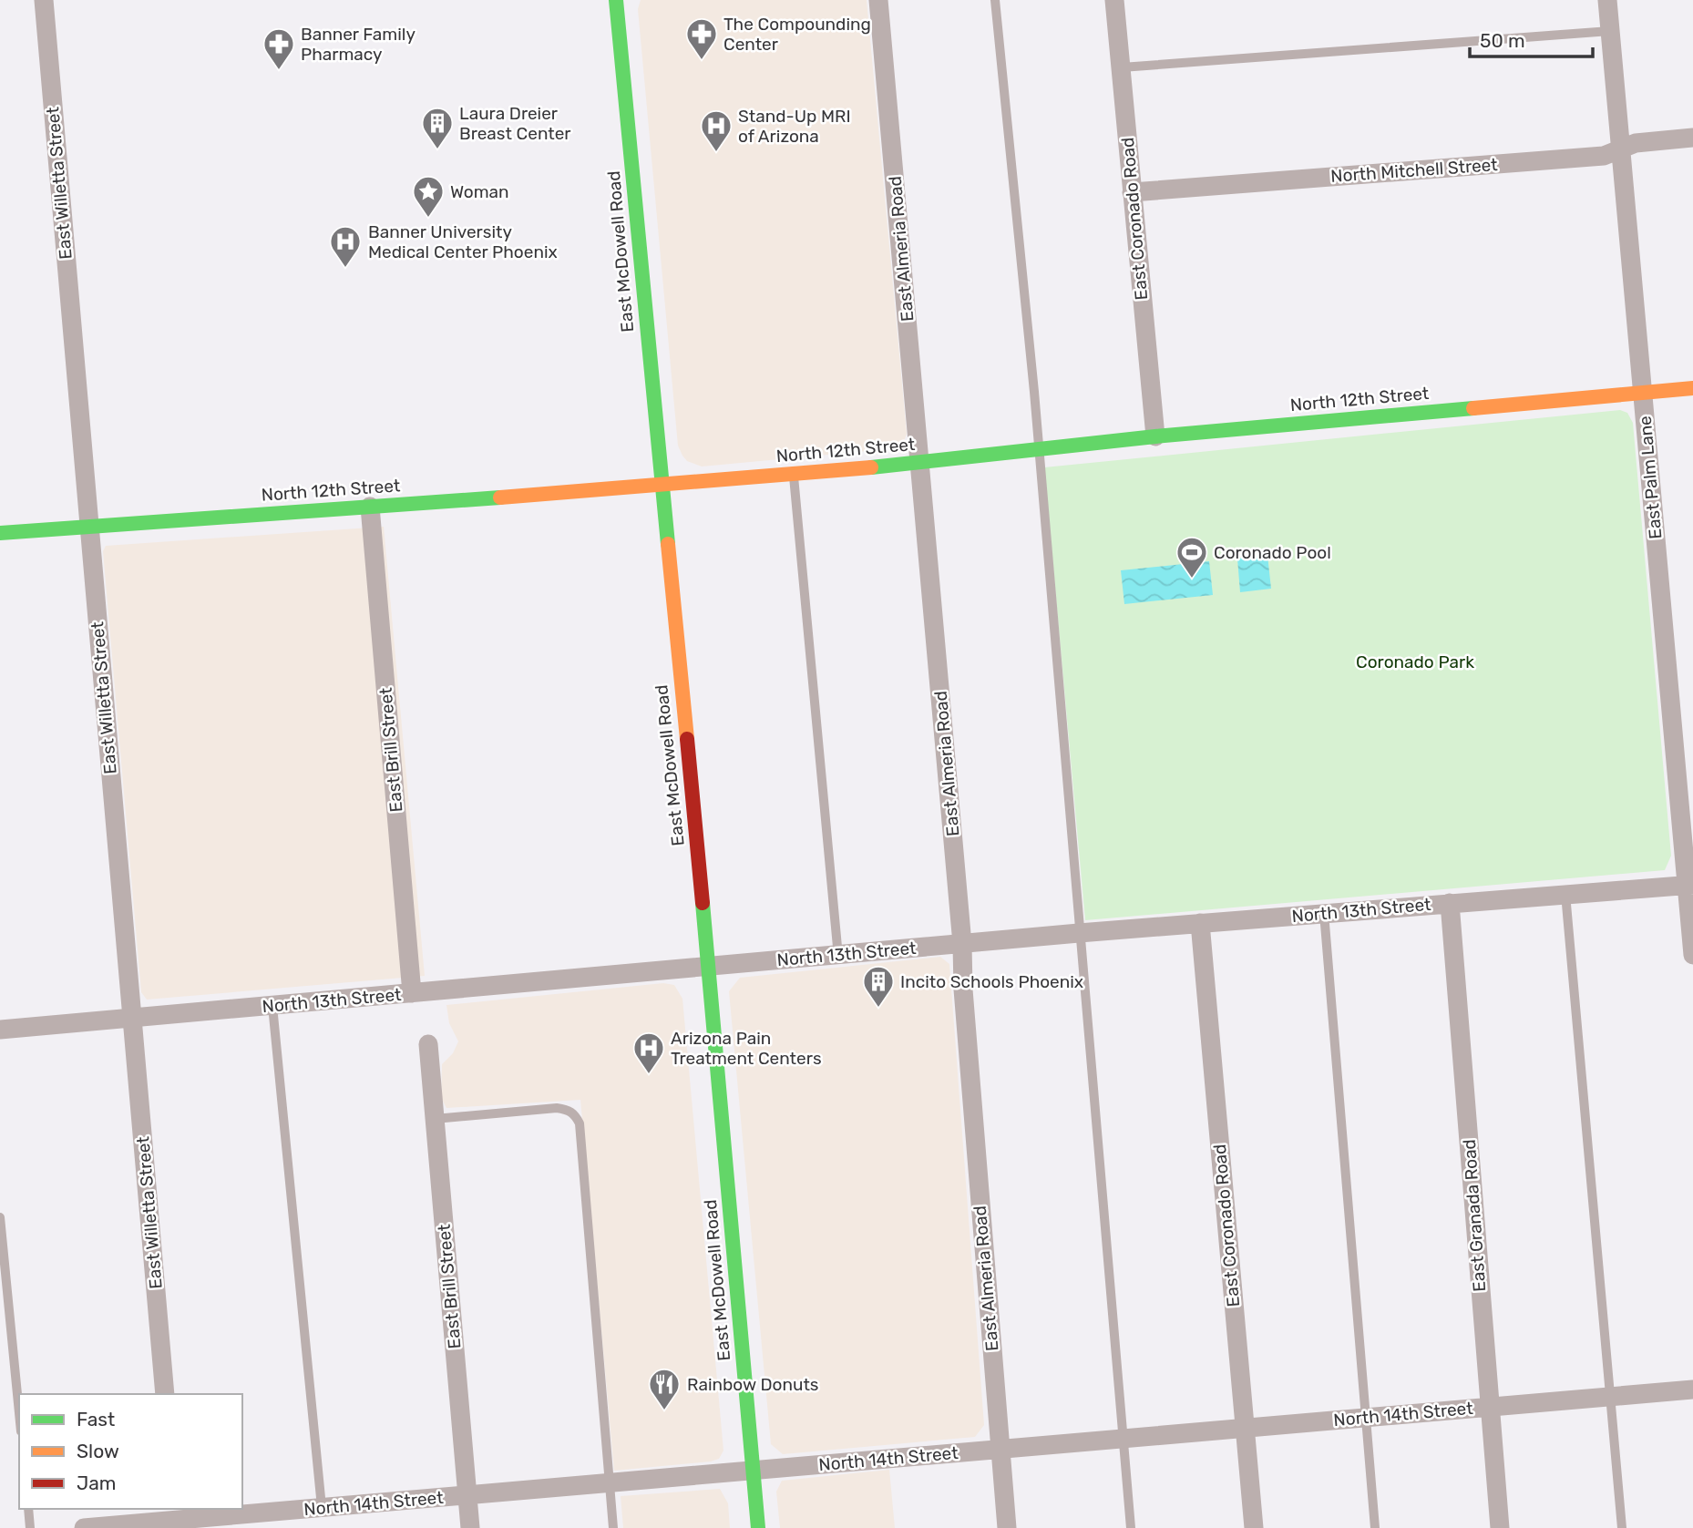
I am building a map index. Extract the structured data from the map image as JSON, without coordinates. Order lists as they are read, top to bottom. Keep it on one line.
{"streets":{"street":["North Mitchell Street","East Willetta Street","East Coronado Road","East Almeria Road","East McDowell Road","North 12th Street","East Palm Lane","East Brill Street","North 13th Street","East Granada Road","North 14th Street"]},"crossings":[["North Mitchell Street","East Coronado Road"],["North Mitchell Street","East Palm Lane"],["East Willetta Street","North 12th Street"],["East Willetta Street","North 13th Street"],["East Coronado Road","North 12th Street"],["East Coronado Road","North 13th Street"],["East Coronado Road","North 14th Street"],["East Almeria Road","North 12th Street"],["East Almeria Road","North 13th Street"],["East Almeria Road","North 14th Street"],["East McDowell Road","North 12th Street"],["East McDowell Road","North 13th Street"],["East McDowell Road","North 14th Street"],["North 12th Street","East Palm Lane"],["North 12th Street","East Brill Street"],["East Palm Lane","North 13th Street"],["East Brill Street","North 13th Street"],["East Brill Street","North 14th Street"],["North 13th Street","East Granada Road"],["East Granada Road","North 14th Street"]],"parks":["Coronado Park"],"places":{"pharmacy":["The Compounding Center","Banner Family Pharmacy"],"building":["Laura Dreier Breast Center","Incito Schools Phoenix"],"hospital":["Stand-Up MRI of Arizona","Banner University Medical Center Phoenix","Arizona Pain Treatment Centers"],"place":["Woman"],"sports":["Coronado Pool"],"restaurant":["Rainbow Donuts"]},"legend":["Fast","Slow","Jam"],"scale_bar":"50 m"}
